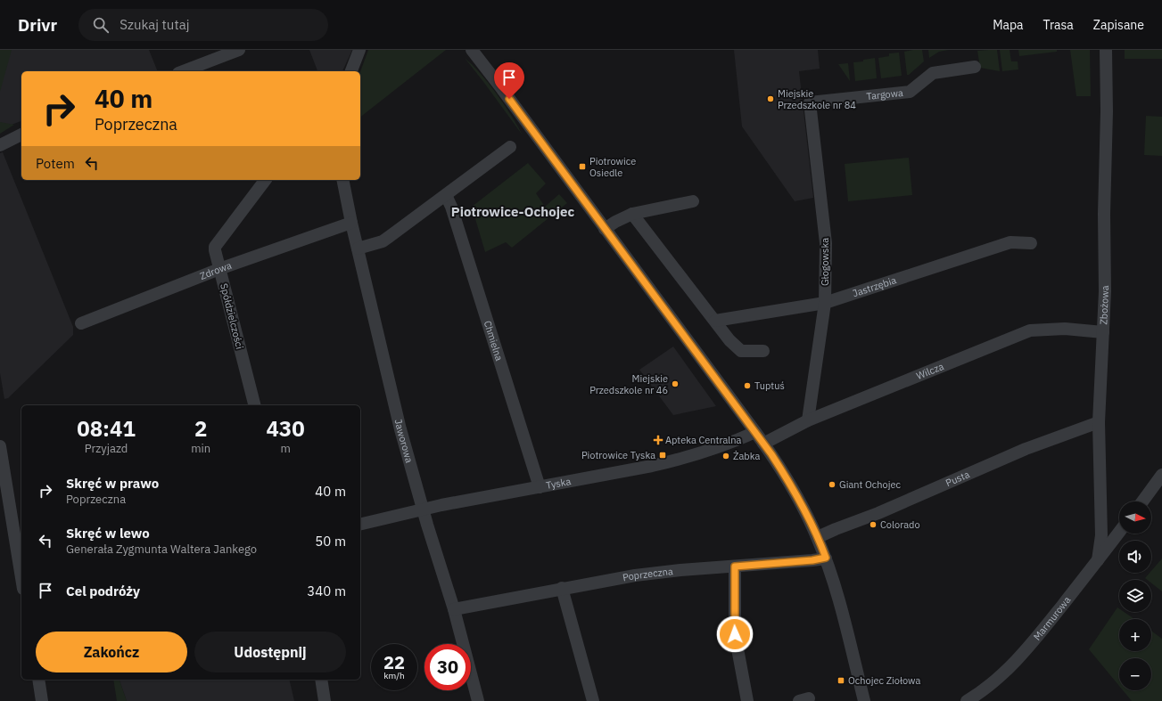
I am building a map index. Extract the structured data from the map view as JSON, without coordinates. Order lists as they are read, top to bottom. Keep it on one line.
{"streets":{"street":["Targowa","Głogowska","Zdrowa","Jastrzębia","Zbożowa","Spółdzielczości","Chmielna","Wilcza","Jaworowa","Pusta","Tyska","Poprzeczna","Marmurowa"]},"crossings":[["Targowa","Głogowska"],["Głogowska","Jastrzębia"],["Głogowska","Wilcza"],["Zdrowa","Spółdzielczości"],["Zdrowa","Jaworowa"],["Zbożowa","Wilcza"],["Zbożowa","Pusta"],["Zbożowa","Marmurowa"],["Chmielna","Tyska"],["Jaworowa","Tyska"],["Jaworowa","Poprzeczna"]],"districts":["Piotrowice-Ochojec"],"places":{"other":["Miejskie Przedszkole nr 84","Miejskie Przedszkole nr 46","Tuptuś","Żabka","Giant Ochojec","Colorado"],"transit":["Piotrowice Osiedle","Piotrowice Tyska","Ochojec Ziołowa"],"health":["Apteka Centralna"]},"north":"right","page":{"header":"Drivr","search":"Szukaj tutaj","nav":["Mapa","Trasa","Zapisane"],"turn":["40 m","Poprzeczna"],"then":"Potem","eta":["08:41","Przyjazd","2","min","430","m"],"list":[{"name":"Skręć w prawo","note":"Poprzeczna","value":"40 m"},{"name":"Skręć w lewo","note":"Generała Zygmunta Waltera Jankego","value":"50 m"},{"name":"Cel podróży","value":"340 m"}],"map_buttons":["+","−"],"buttons":["Zakończ","Udostępnij"],"speed":"22 km/h","limit":"30"}}
